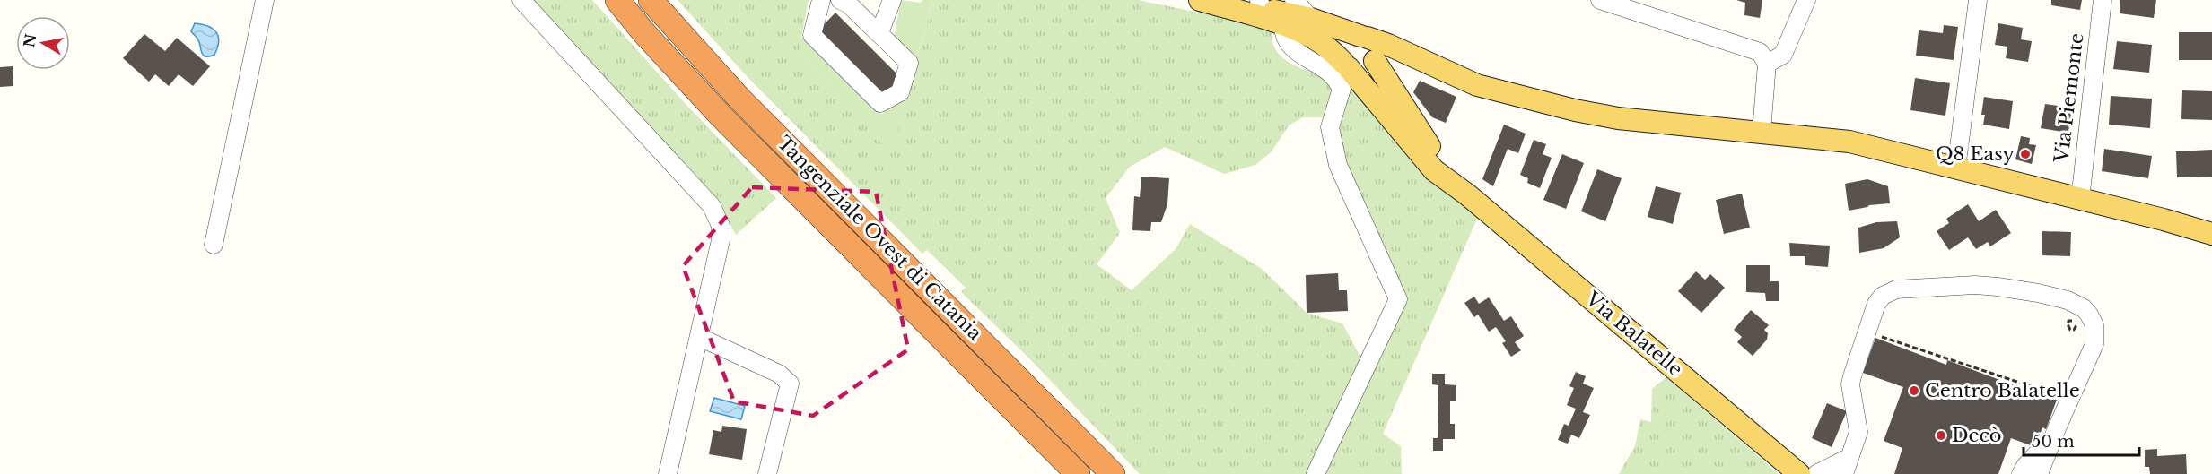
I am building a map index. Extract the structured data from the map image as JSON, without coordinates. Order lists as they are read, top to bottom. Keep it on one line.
{"streets":{"highway":["Tangenziale Ovest di Catania"],"main road":["Via Balatelle"],"street":["Via Piemonte"]},"places":["Q8 Easy","Centro Balatelle","Decò"],"scale_bar":"50 m","north":"left"}
